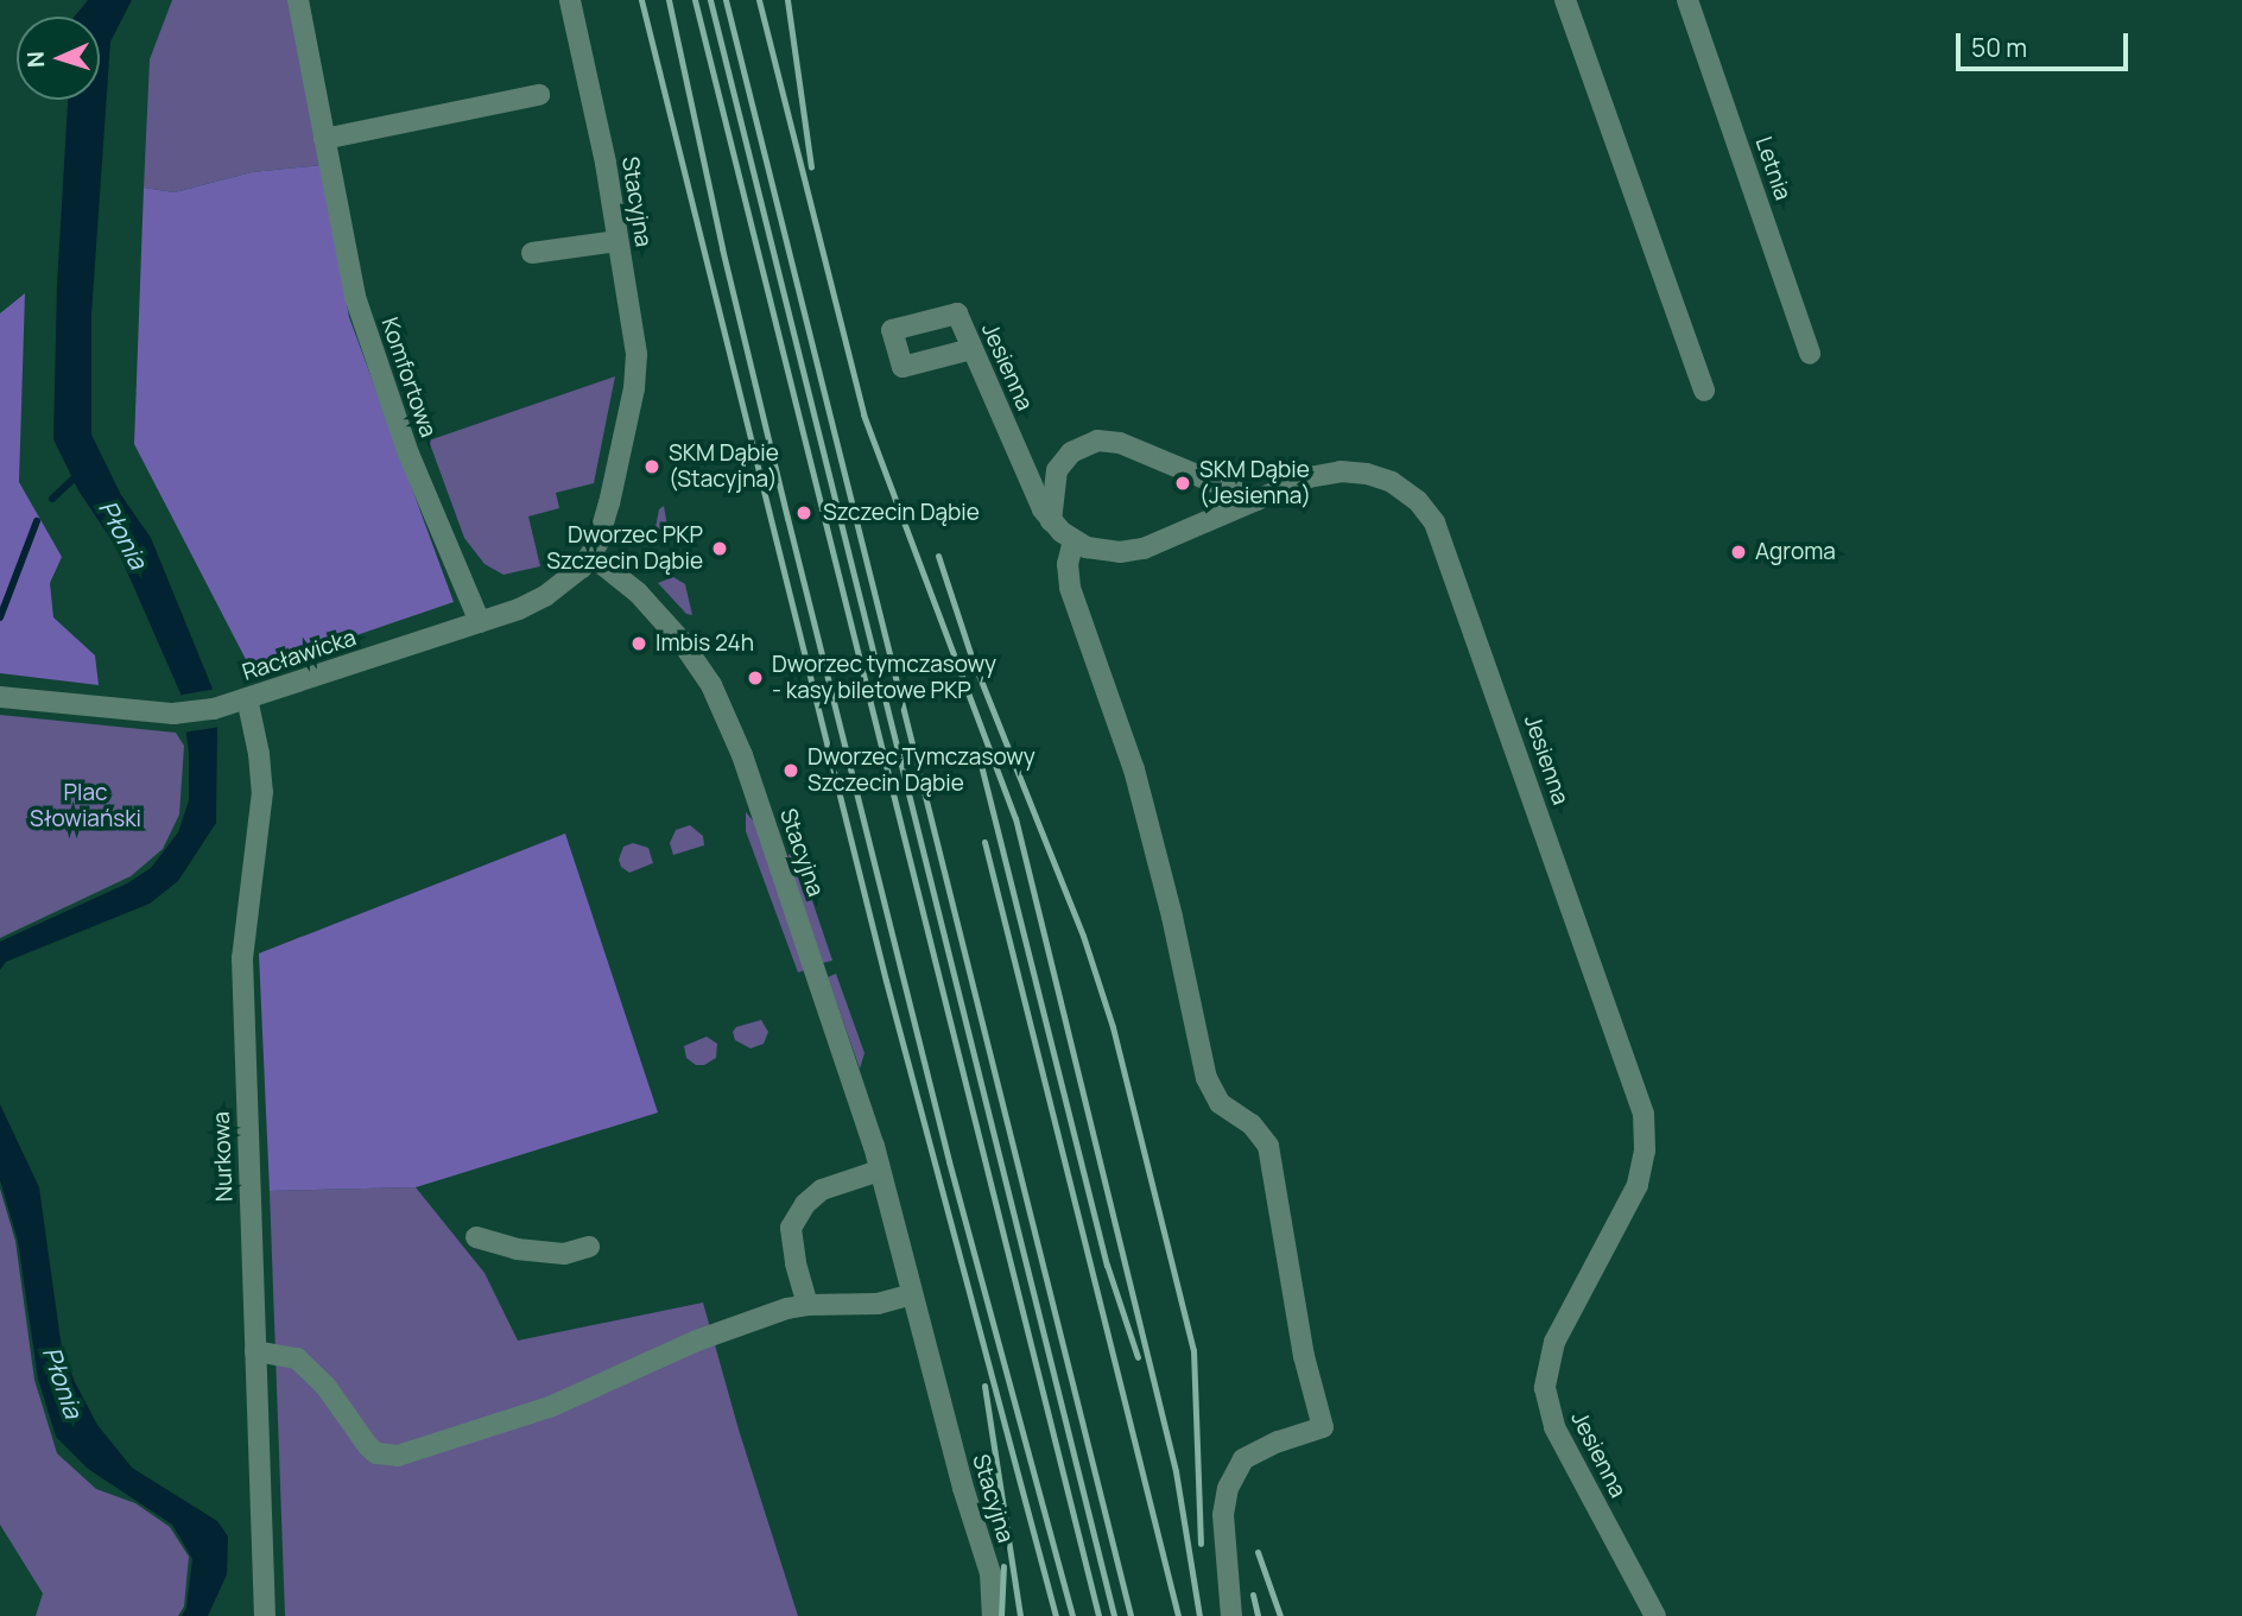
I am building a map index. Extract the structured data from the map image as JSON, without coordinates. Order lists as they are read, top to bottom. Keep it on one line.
{"streets":{"street":["Letnia","Stacyjna","Jesienna","Komfortowa","Racławicka","Nurkowa"]},"crossings":[["Stacyjna","Racławicka"],["Komfortowa","Racławicka"],["Racławicka","Nurkowa"]],"water":["Płonia"],"parks":["Plac Słowiański"],"places":["SKM Dąbie (Stacyjna)","SKM Dąbie (Jesienna)","Szczecin Dąbie","Dworzec PKP Szczecin Dąbie","Agroma","Imbis 24h","Dworzec tymczasowy - kasy biletowe PKP","Dworzec Tymczasowy Szczecin Dąbie"],"scale_bar":"50 m","north":"left"}
